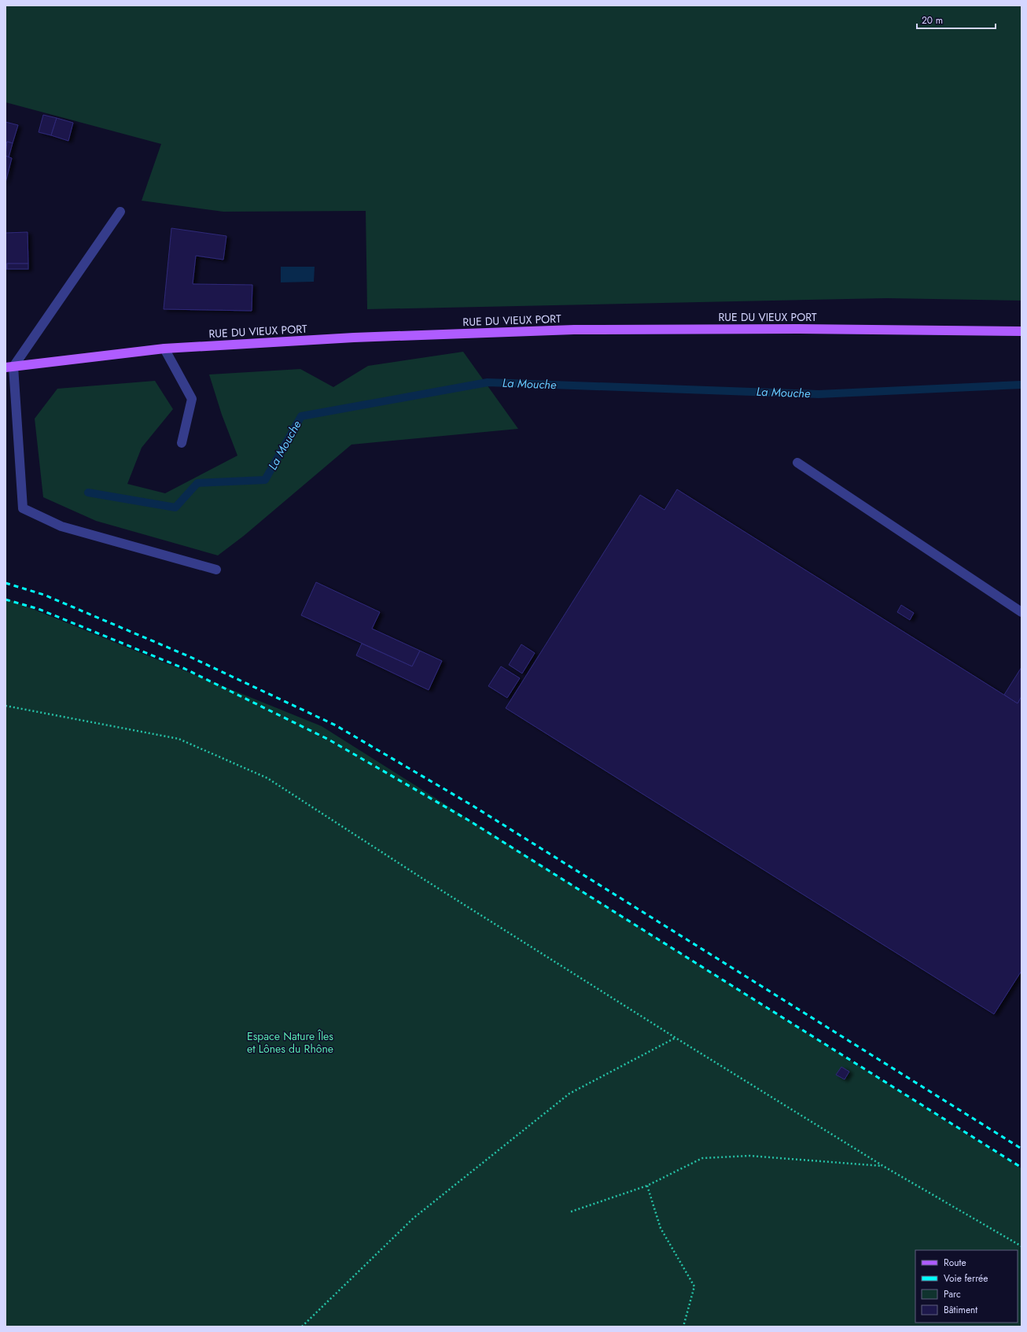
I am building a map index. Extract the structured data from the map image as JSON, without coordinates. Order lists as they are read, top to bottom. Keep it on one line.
{"streets":{"main road":["RUE DU VIEUX PORT"]},"water":["La Mouche"],"parks":["Espace Nature Îles et Lônes du Rhône"],"legend":["Route","Voie ferrée","Parc","Bâtiment"],"scale_bar":"20 m"}
